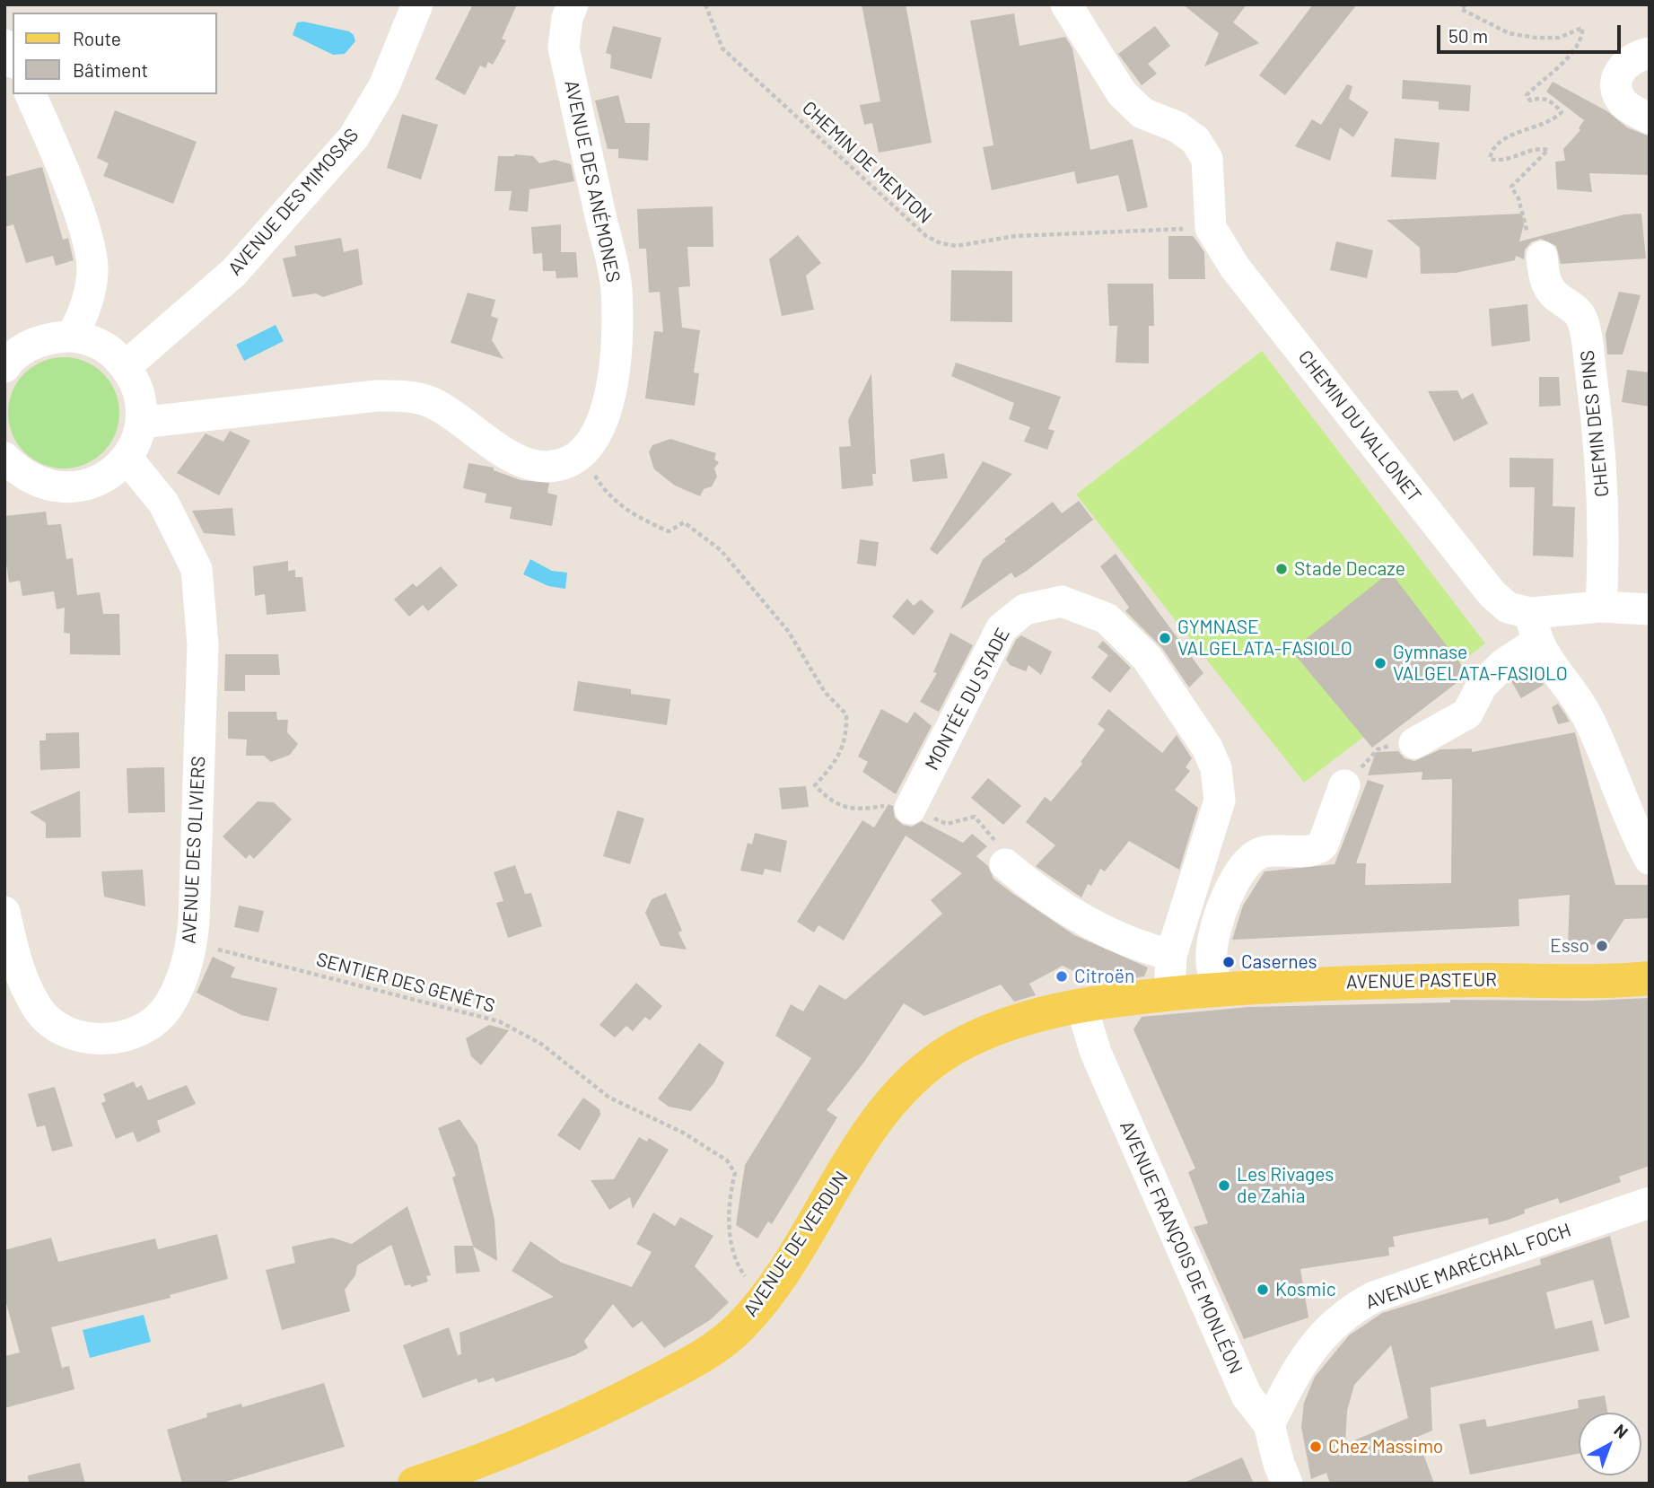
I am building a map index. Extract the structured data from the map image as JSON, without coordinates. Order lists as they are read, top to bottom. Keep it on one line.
{"streets":{"main road":["AVENUE PASTEUR","AVENUE DE VERDUN"],"street":["AVENUE DES ANÉMONES","AVENUE DES MIMOSAS","CHEMIN DES PINS","CHEMIN DU VALLONET","MONTÉE DU STADE","AVENUE DES OLIVIERS","AVENUE FRANÇOIS DE MONLÉON","AVENUE MARÉCHAL FOCH"],"path":["CHEMIN DE MENTON","SENTIER DES GENÊTS"]},"crossings":[["CHEMIN DE MENTON","CHEMIN DU VALLONET"],["MONTÉE DU STADE","AVENUE PASTEUR"],["AVENUE DES OLIVIERS","SENTIER DES GENÊTS"],["AVENUE PASTEUR","AVENUE DE VERDUN"],["AVENUE PASTEUR","AVENUE FRANÇOIS DE MONLÉON"],["SENTIER DES GENÊTS","AVENUE DE VERDUN"],["AVENUE DE VERDUN","AVENUE FRANÇOIS DE MONLÉON"],["AVENUE FRANÇOIS DE MONLÉON","AVENUE MARÉCHAL FOCH"]],"places":["Stade Decaze","GYMNASE VALGELATA-FASIOLO","Gymnase VALGELATA-FASIOLO","Esso","Casernes","Citroën","Les Rivages de Zahia","Kosmic","Chez Massimo"],"legend":["Route","Bâtiment"],"scale_bar":"50 m","north":"top right"}
